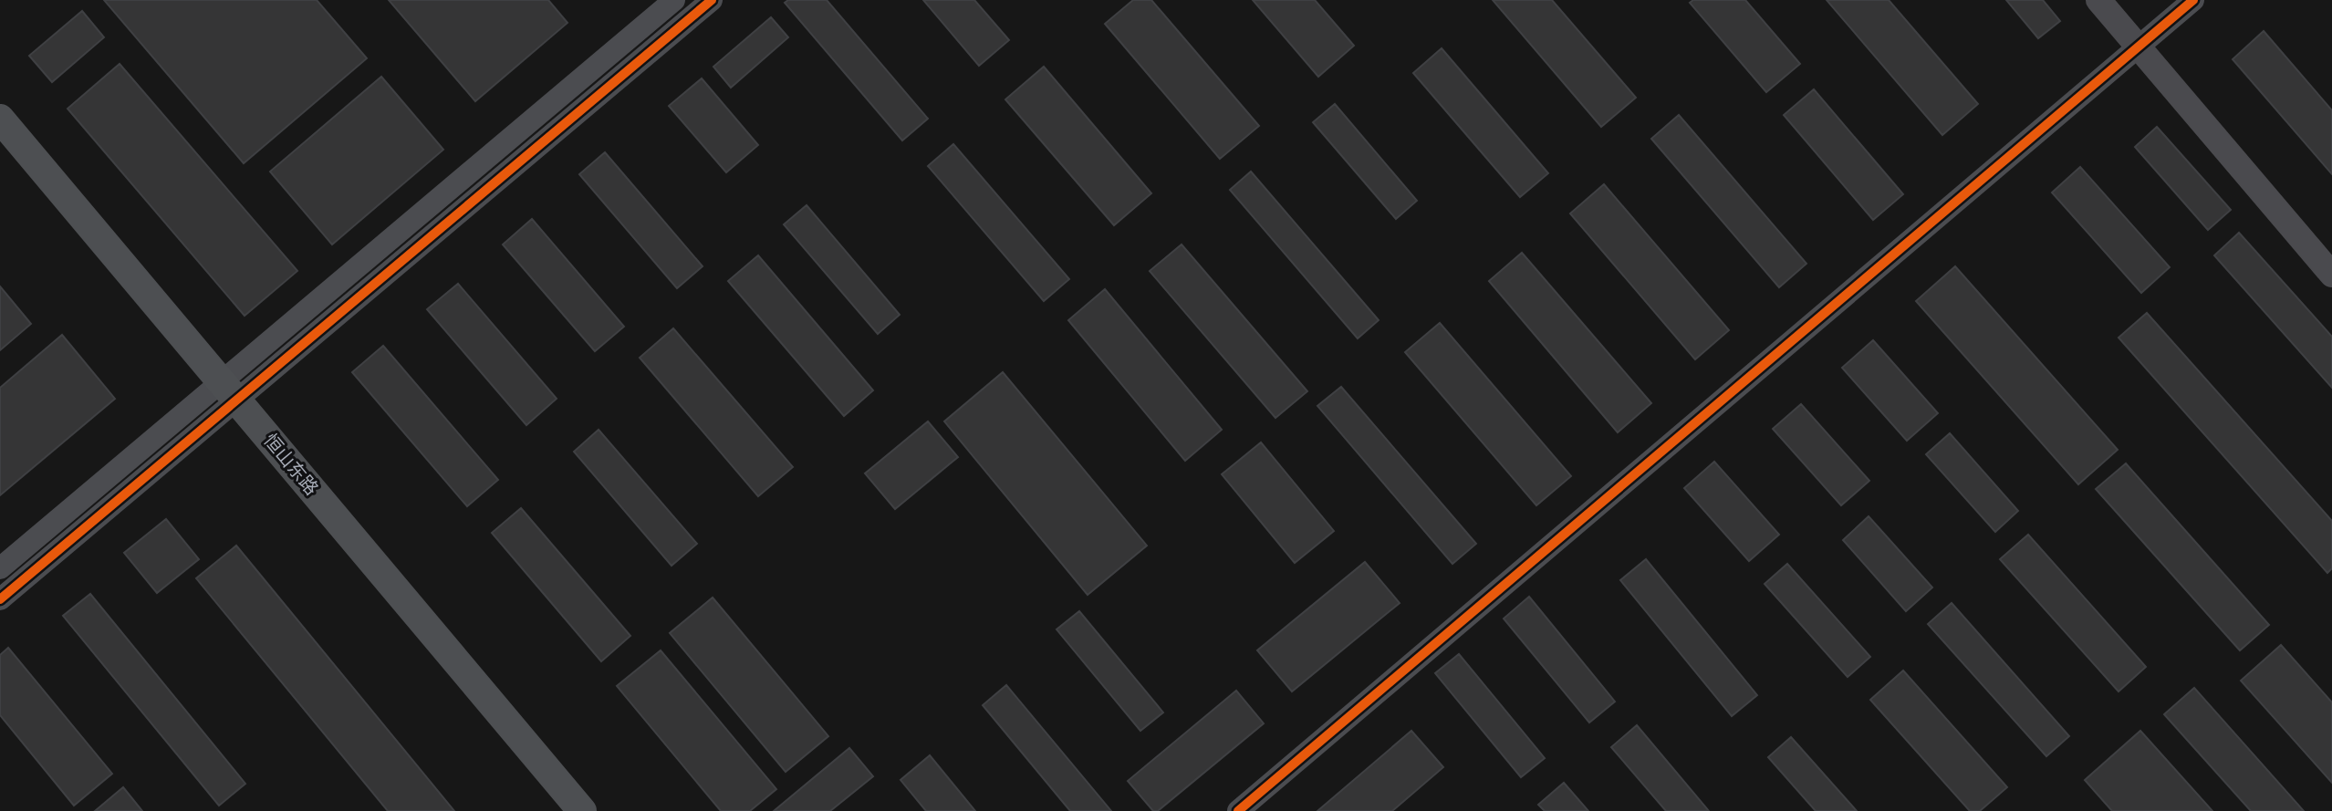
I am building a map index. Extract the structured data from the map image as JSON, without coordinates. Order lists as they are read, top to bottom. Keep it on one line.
{"streets":{"main road":["恒山东路"]}}
